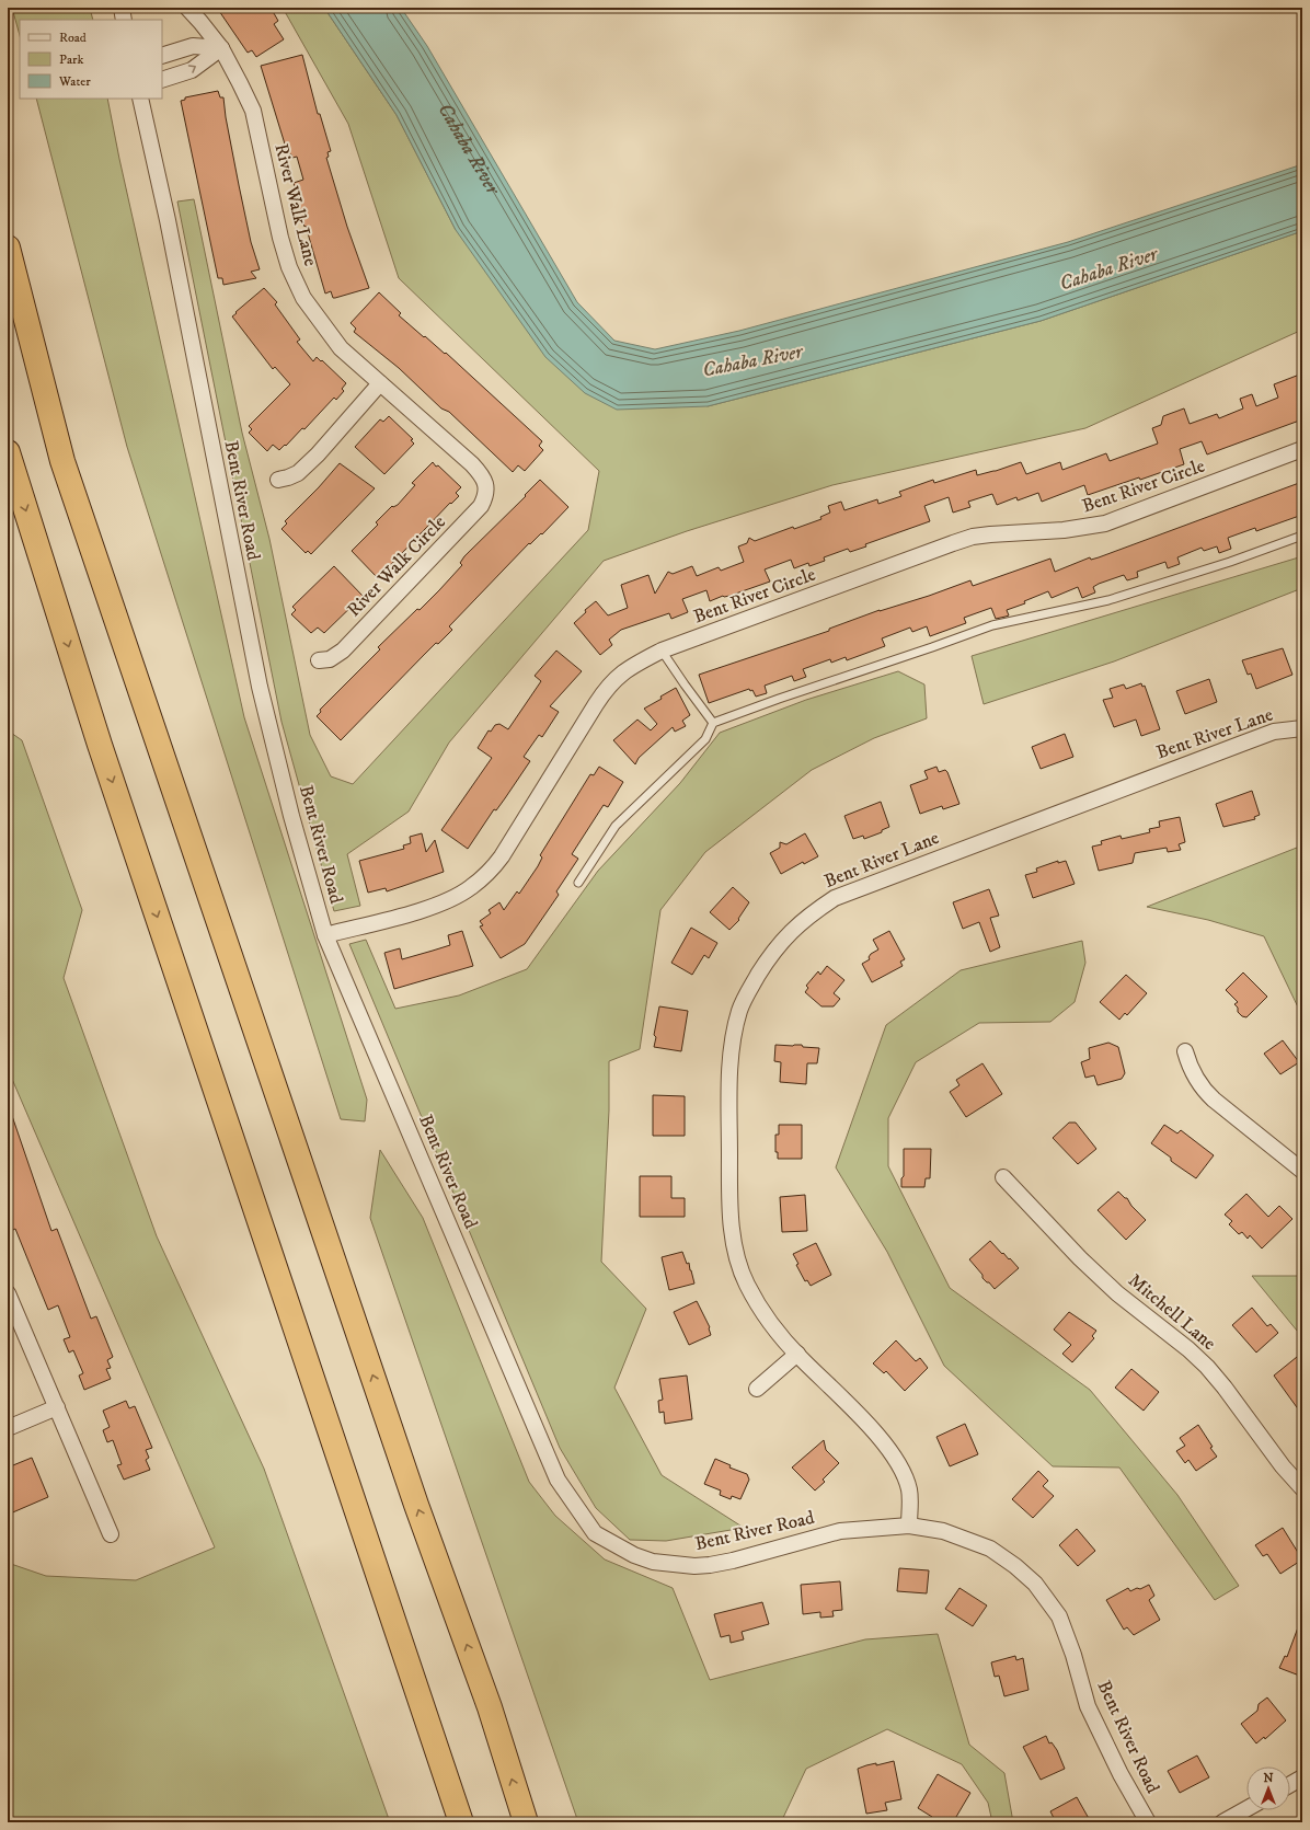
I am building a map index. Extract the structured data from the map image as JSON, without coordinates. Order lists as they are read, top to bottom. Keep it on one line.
{"streets":{"street":["River Walk Lane","Bent River Circle","Bent River Road","River Walk Circle","Bent River Lane","Mitchell Lane"]},"crossings":[["River Walk Lane","River Walk Circle"],["Bent River Circle","Bent River Road"],["Bent River Road","Bent River Lane"]],"water":["Cahaba River"],"legend":["Road","Park","Water"],"north":"top"}
